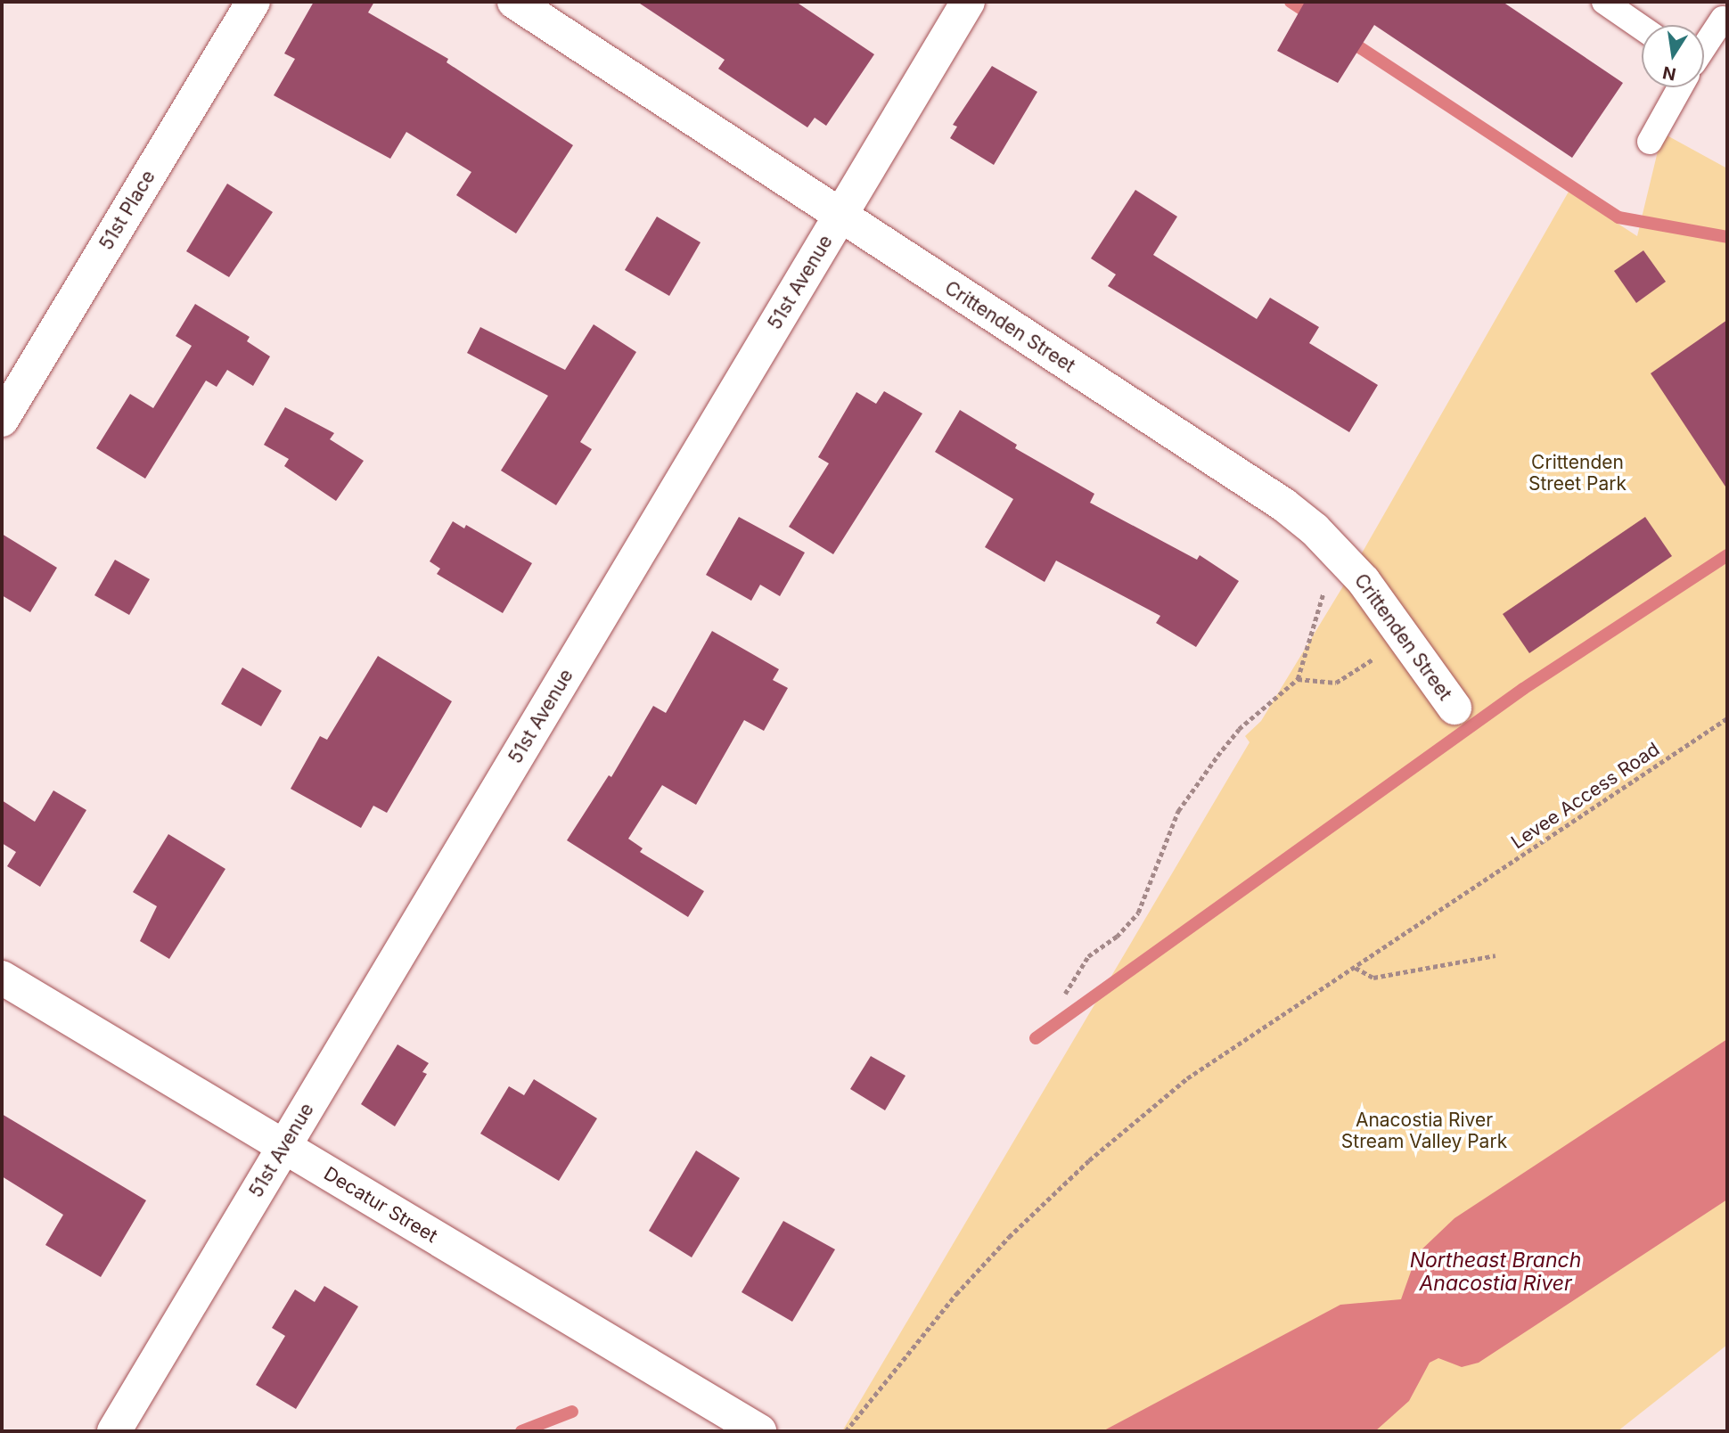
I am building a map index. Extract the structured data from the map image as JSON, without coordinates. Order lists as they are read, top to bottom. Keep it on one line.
{"streets":{"street":["51st Place","51st Avenue","Crittenden Street","Decatur Street"],"path":["Levee Access Road"]},"crossings":[["51st Avenue","Crittenden Street"],["51st Avenue","Decatur Street"]],"water":["Northeast Branch Anacostia River"],"parks":["Crittenden Street Park","Anacostia River Stream Valley Park"],"north":"bottom"}
